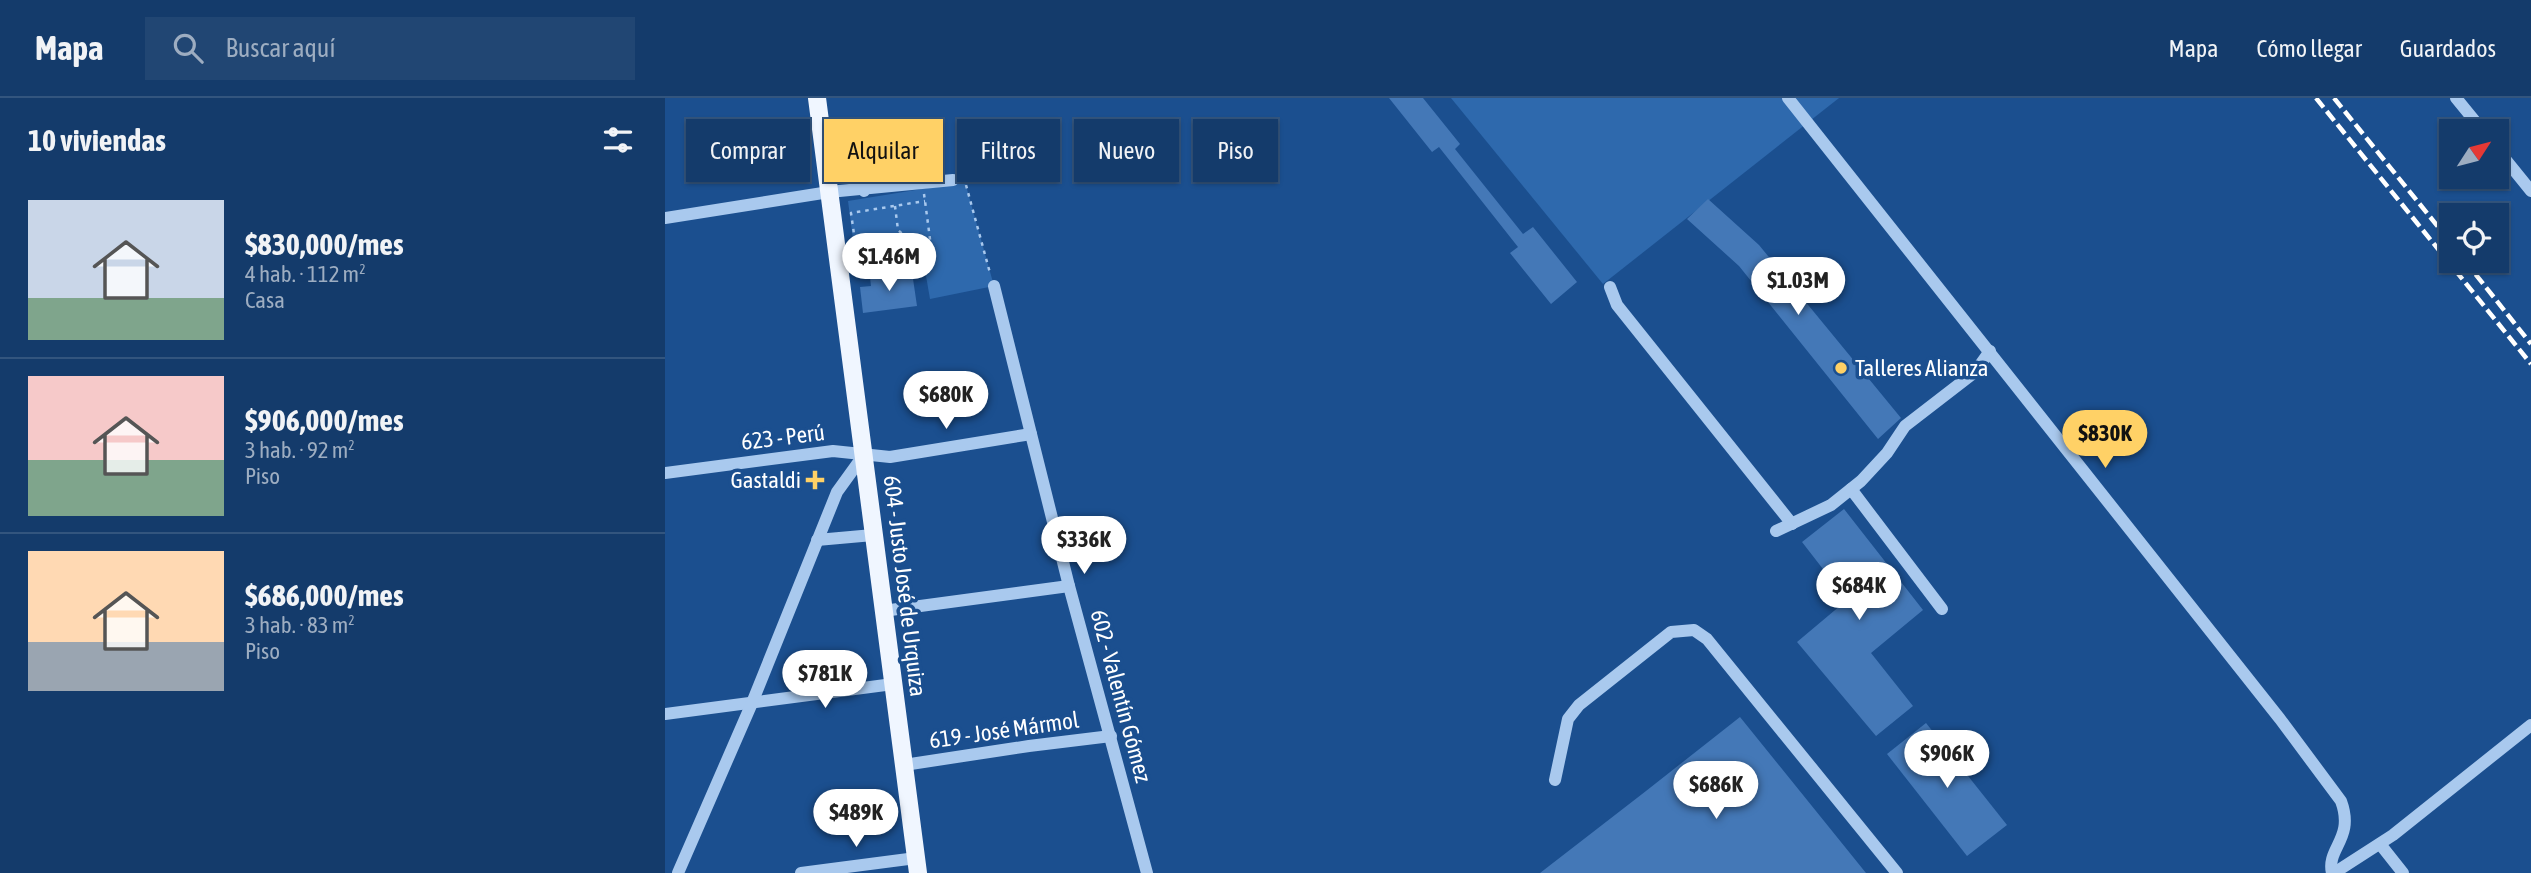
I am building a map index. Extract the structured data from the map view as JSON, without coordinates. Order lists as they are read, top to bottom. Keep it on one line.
{"streets":{"main road":["604 - Justo José de Urquiza"],"street":["623 - Perú","602 - Valentín Gómez","619 - José Mármol"]},"crossings":[["623 - Perú","604 - Justo José de Urquiza"],["623 - Perú","602 - Valentín Gómez"],["604 - Justo José de Urquiza","619 - José Mármol"],["602 - Valentín Gómez","619 - José Mármol"]],"places":{"other":["Talleres Alianza"],"health":["Gastaldi"]},"north":"top right","page":{"header":"Mapa","search":"Buscar aquí","nav":["Mapa","Cómo llegar","Guardados"],"heading":"10 viviendas","chip":["Comprar","Alquilar","Filtros","Nuevo","Piso"],"list":[{"name":"$830,000/mes","note":"4 hab. · 112 m² · Casa"},{"name":"$906,000/mes","note":"3 hab. · 92 m² · Piso"},{"name":"$686,000/mes","note":"3 hab. · 83 m² · Piso"}],"price":["$1.46M","$1.03M","$680K","$830K","$336K","$684K","$781K","$906K","$686K","$489K"]}}
